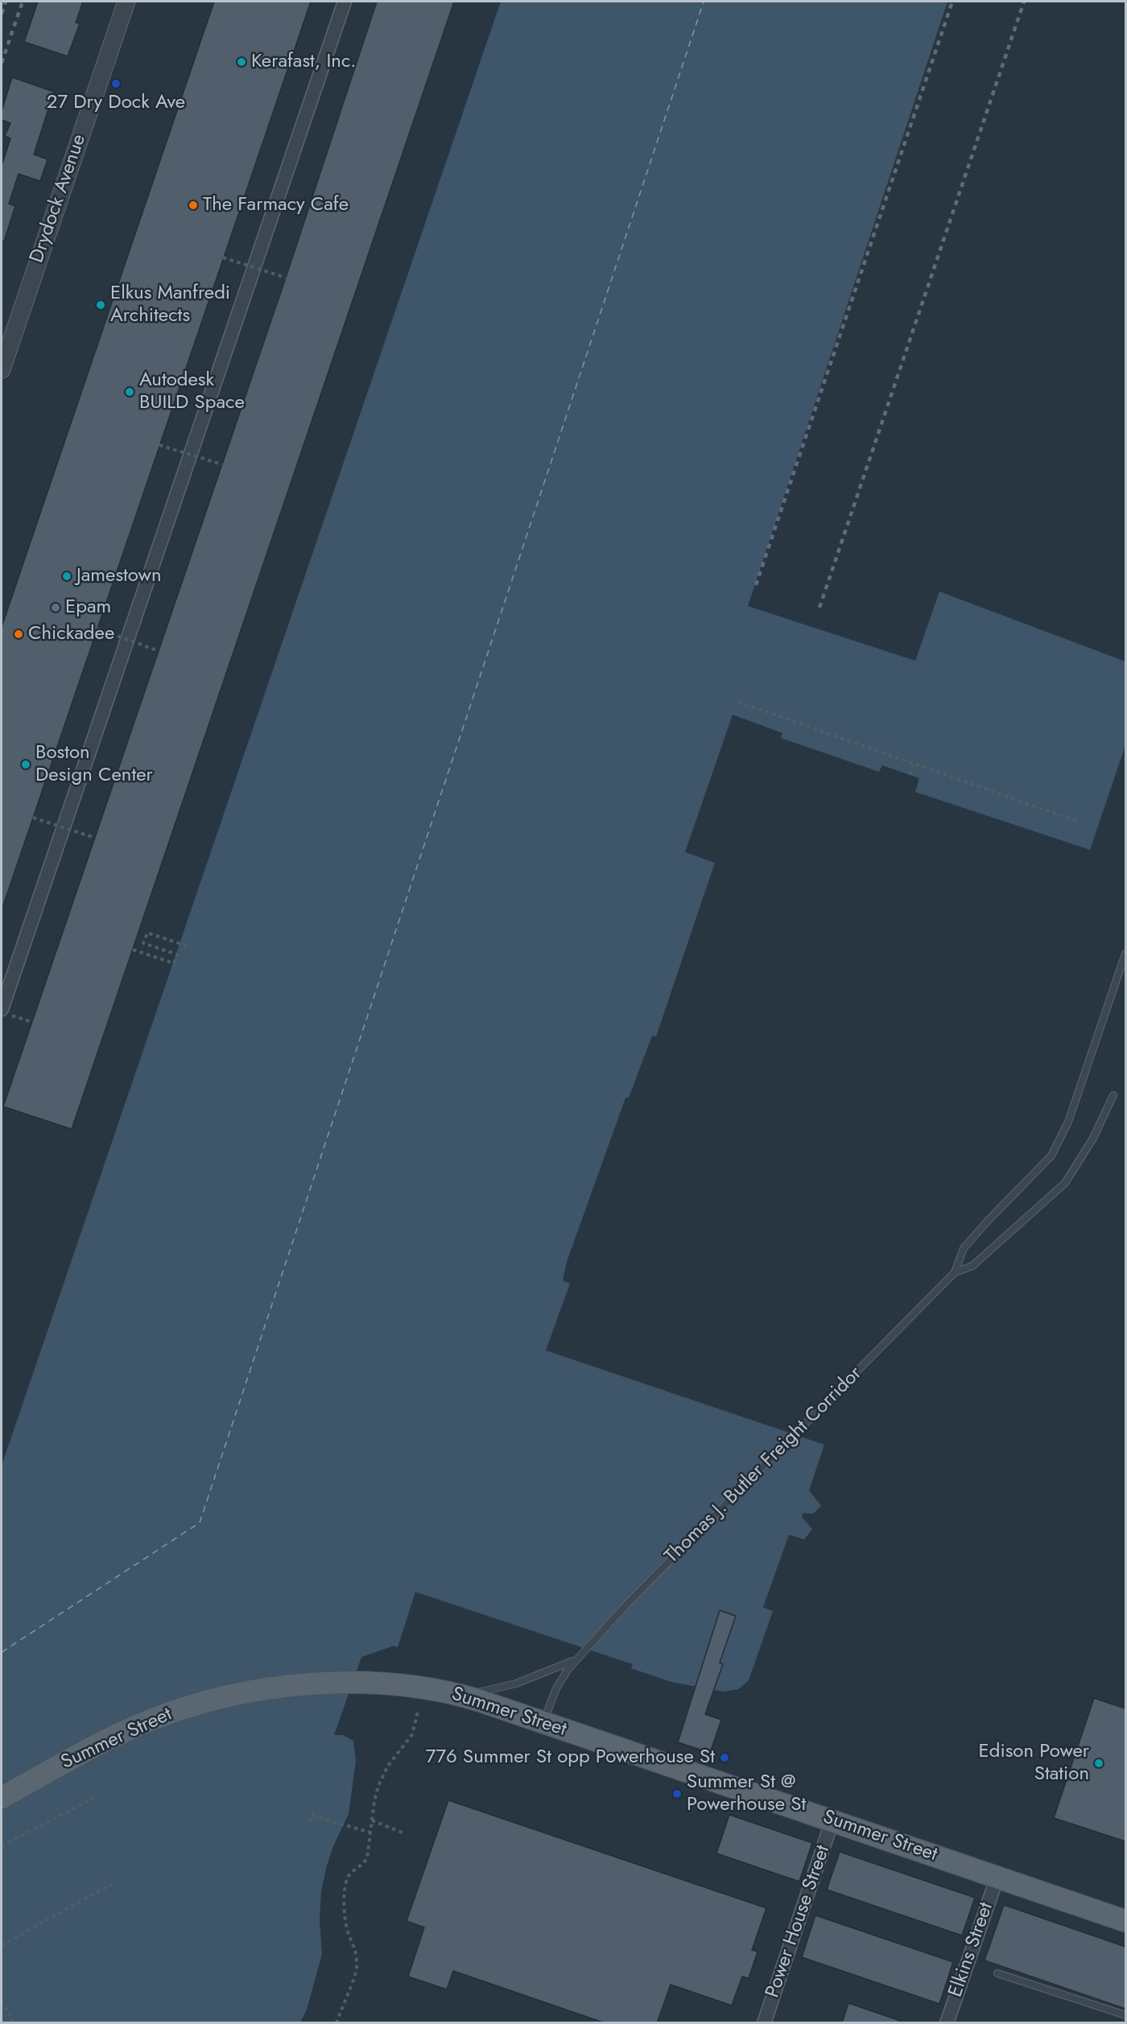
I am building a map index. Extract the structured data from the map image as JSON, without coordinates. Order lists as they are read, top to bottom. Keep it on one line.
{"streets":{"main road":["Summer Street"],"street":["Drydock Avenue","Power House Street","Elkins Street"],"lane":["Thomas J. Butler Freight Corridor"]},"crossings":[["Thomas J. Butler Freight Corridor","Summer Street"],["Summer Street","Power House Street"],["Summer Street","Elkins Street"]],"places":["Kerafast, Inc.","27 Dry Dock Ave","The Farmacy Cafe","Elkus Manfredi Architects","Autodesk BUILD Space","Jamestown","Epam","Chickadee","Boston Design Center","776 Summer St opp Powerhouse St","Edison Power Station","Summer St @ Powerhouse St"]}
